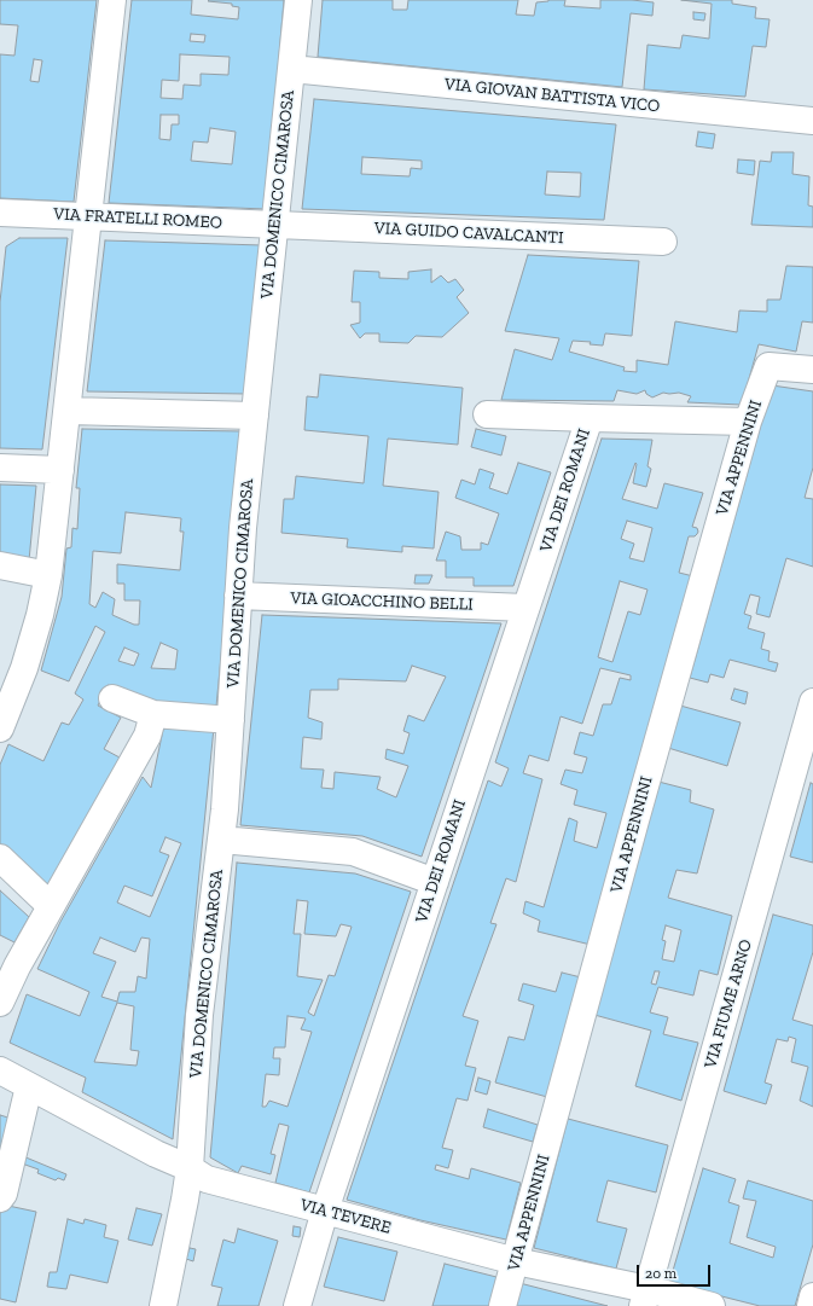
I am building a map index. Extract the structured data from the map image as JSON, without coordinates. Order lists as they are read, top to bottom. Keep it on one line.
{"streets":{"street":["VIA GIOVAN BATTISTA VICO","VIA DOMENICO CIMAROSA","VIA FRATELLI ROMEO","VIA GUIDO CAVALCANTI","VIA APPENNINI","VIA DEI ROMANI","VIA GIOACCHINO BELLI","VIA FIUME ARNO","VIA TEVERE"]},"crossings":[["VIA GIOVAN BATTISTA VICO","VIA DOMENICO CIMAROSA"],["VIA DOMENICO CIMAROSA","VIA FRATELLI ROMEO"],["VIA DOMENICO CIMAROSA","VIA GUIDO CAVALCANTI"],["VIA DOMENICO CIMAROSA","VIA GIOACCHINO BELLI"],["VIA DOMENICO CIMAROSA","VIA TEVERE"],["VIA FRATELLI ROMEO","VIA GUIDO CAVALCANTI"],["VIA APPENNINI","VIA TEVERE"],["VIA DEI ROMANI","VIA GIOACCHINO BELLI"],["VIA DEI ROMANI","VIA TEVERE"],["VIA FIUME ARNO","VIA TEVERE"]],"scale_bar":"20 m"}
